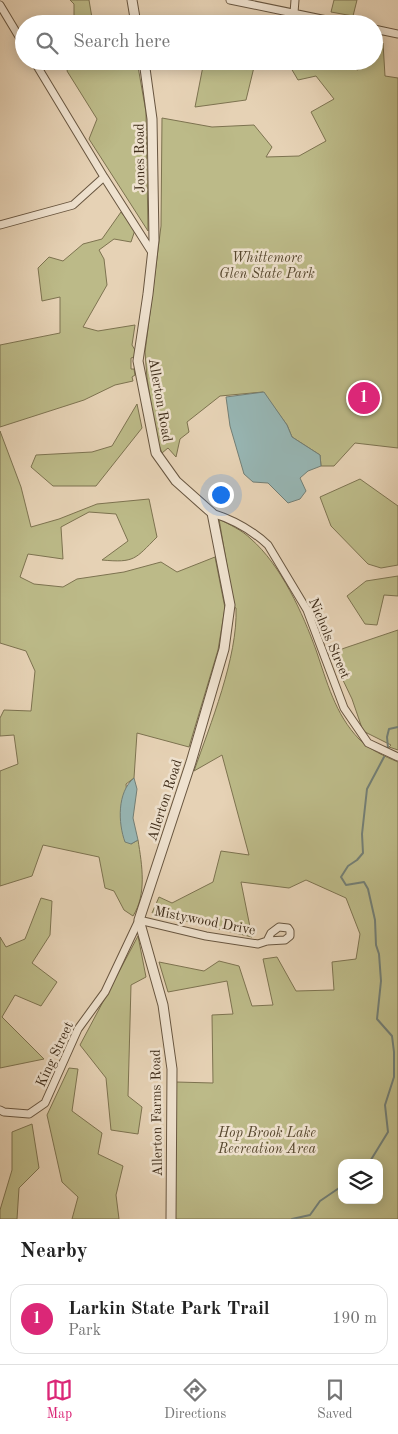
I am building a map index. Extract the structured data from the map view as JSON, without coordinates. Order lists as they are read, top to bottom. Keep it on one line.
{"streets":{"street":["Jones Road","Allerton Road","Nichols Street","Mistywood Drive","King Street","Allerton Farms Road"]},"crossings":[["Jones Road","Allerton Road"],["Allerton Road","Nichols Street"],["Allerton Road","Mistywood Drive"],["Allerton Road","King Street"],["Allerton Road","Allerton Farms Road"],["Mistywood Drive","King Street"],["Mistywood Drive","Allerton Farms Road"],["King Street","Allerton Farms Road"]],"parks":["Whittemore Glen State Park","Hop Brook Lake Recreation Area"],"page":{"search":"Search here","pins":"1","heading":"Nearby","list":[{"mark":"1","name":"Larkin State Park Trail","note":"Park","value":"190 m"}],"nav":["Map","Directions","Saved"]}}
